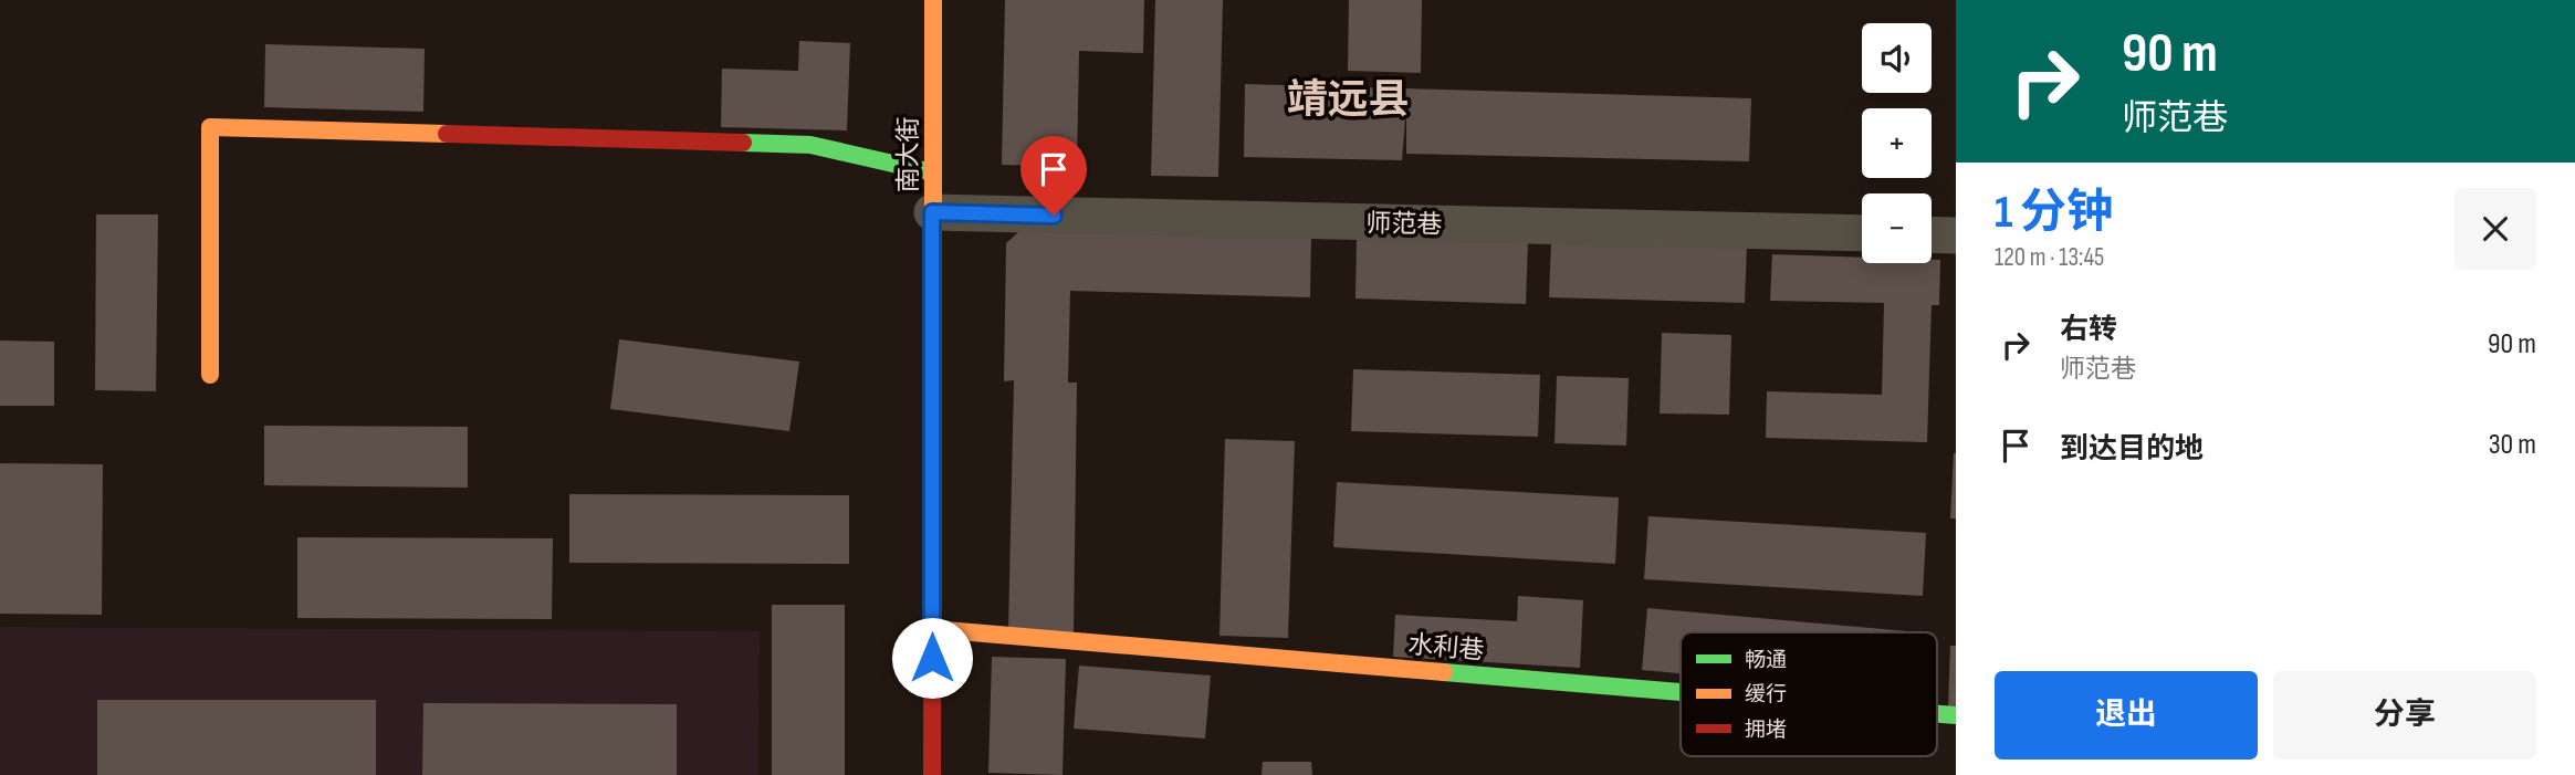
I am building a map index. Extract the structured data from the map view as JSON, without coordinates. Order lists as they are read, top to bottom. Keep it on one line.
{"streets":{"street":["南大街","师范巷","水利巷"]},"crossings":[["南大街","师范巷"],["南大街","水利巷"]],"districts":["靖远县"],"legend":["畅通","缓行","拥堵"],"page":{"turn":["90 m","师范巷"],"map_buttons":["+","−"],"heading":["1 分钟","120 m · 13:45"],"list":[{"name":"右转","note":"师范巷","value":"90 m"},{"name":"到达目的地","value":"30 m"}],"buttons":["退出","分享"]}}
